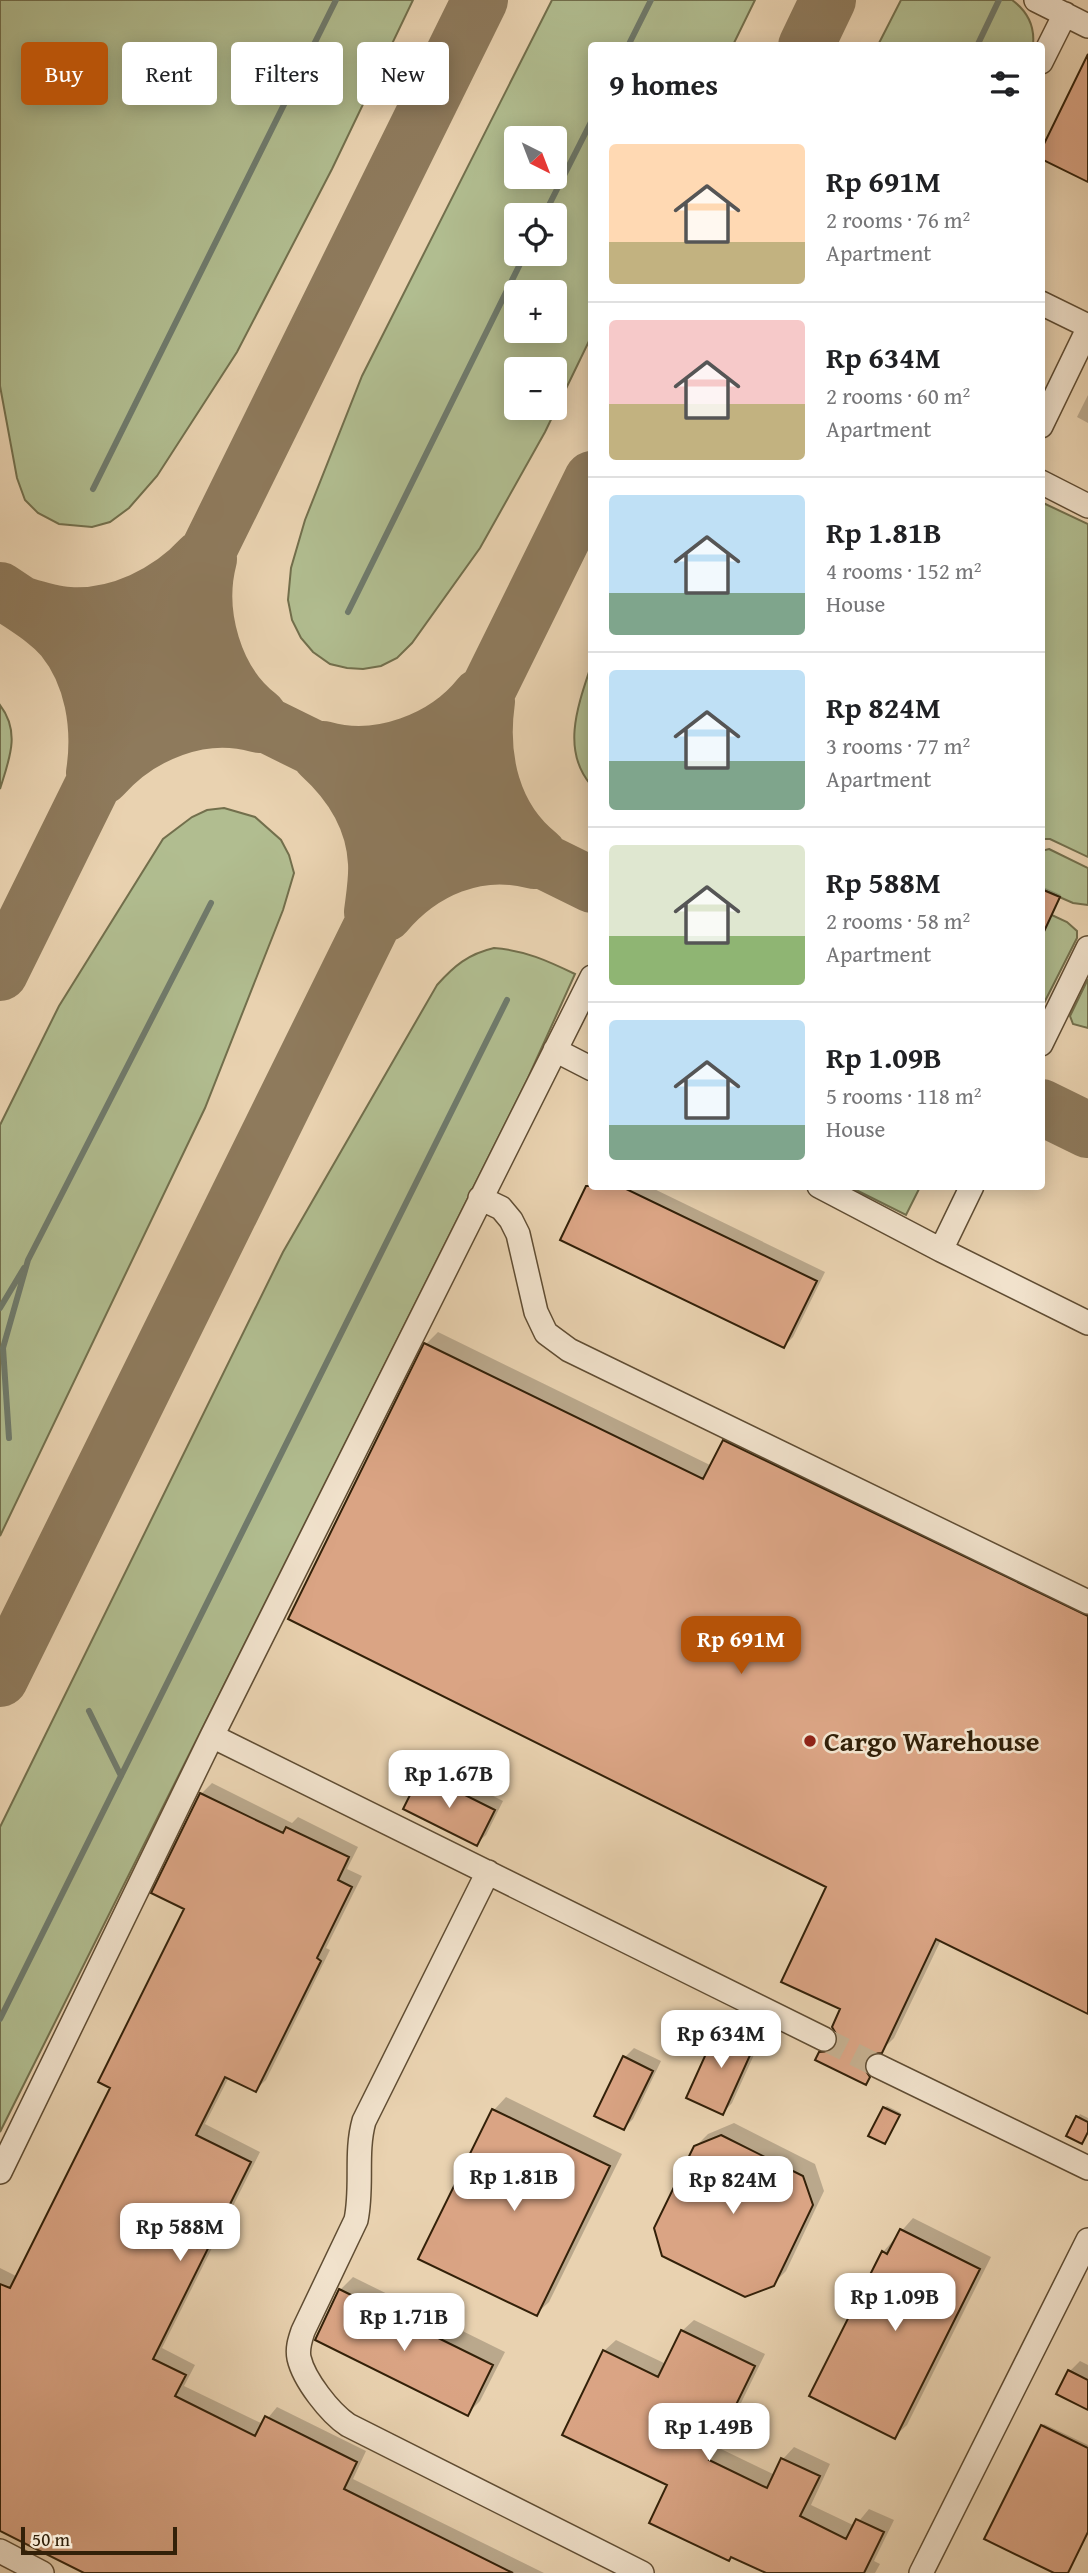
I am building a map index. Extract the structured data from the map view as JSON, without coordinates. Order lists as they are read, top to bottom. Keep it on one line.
{"places":["Cargo Warehouse"],"scale_bar":"50 m","north":"bottom right","page":{"chip":["Buy","Rent","Filters","New"],"heading":"9 homes","map_buttons":["+","−"],"list":[{"name":"Rp 691M","note":"2 rooms · 76 m² · Apartment"},{"name":"Rp 634M","note":"2 rooms · 60 m² · Apartment"},{"name":"Rp 1.81B","note":"4 rooms · 152 m² · House"},{"name":"Rp 824M","note":"3 rooms · 77 m² · Apartment"},{"name":"Rp 588M","note":"2 rooms · 58 m² · Apartment"},{"name":"Rp 1.09B","note":"5 rooms · 118 m² · House"}],"price":["Rp 691M","Rp 1.67B","Rp 634M","Rp 1.81B","Rp 824M","Rp 588M","Rp 1.09B","Rp 1.71B","Rp 1.49B"],"scale":"50 m"}}
